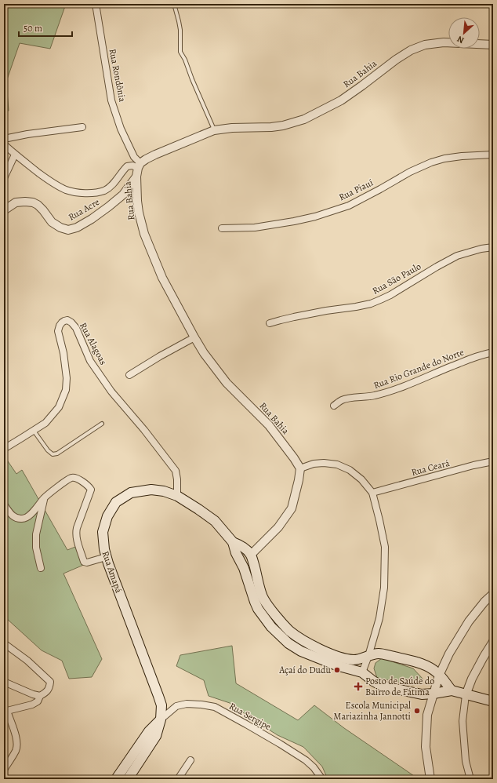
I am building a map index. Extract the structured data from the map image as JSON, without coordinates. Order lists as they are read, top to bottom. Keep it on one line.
{"streets":{"main road":["Rua Amapá"],"street":["Rua Bahia","Rua Rondônia","Rua Piauí","Rua Acre","Rua São Paulo","Rua Alagoas","Rua Rio Grande do Norte","Rua Ceará","Rua Sergipe"]},"crossings":[["Rua Bahia","Rua Rondônia"],["Rua Bahia","Rua Acre"],["Rua Alagoas","Rua Amapá"],["Rua Amapá","Rua Sergipe"]],"places":{"other":["Açaí do Dudu","Escola Municipal Mariazinha Jannotti"],"health":["Posto de Saúde do Bairro de Fátima"]},"scale_bar":"50 m","north":"bottom left"}
